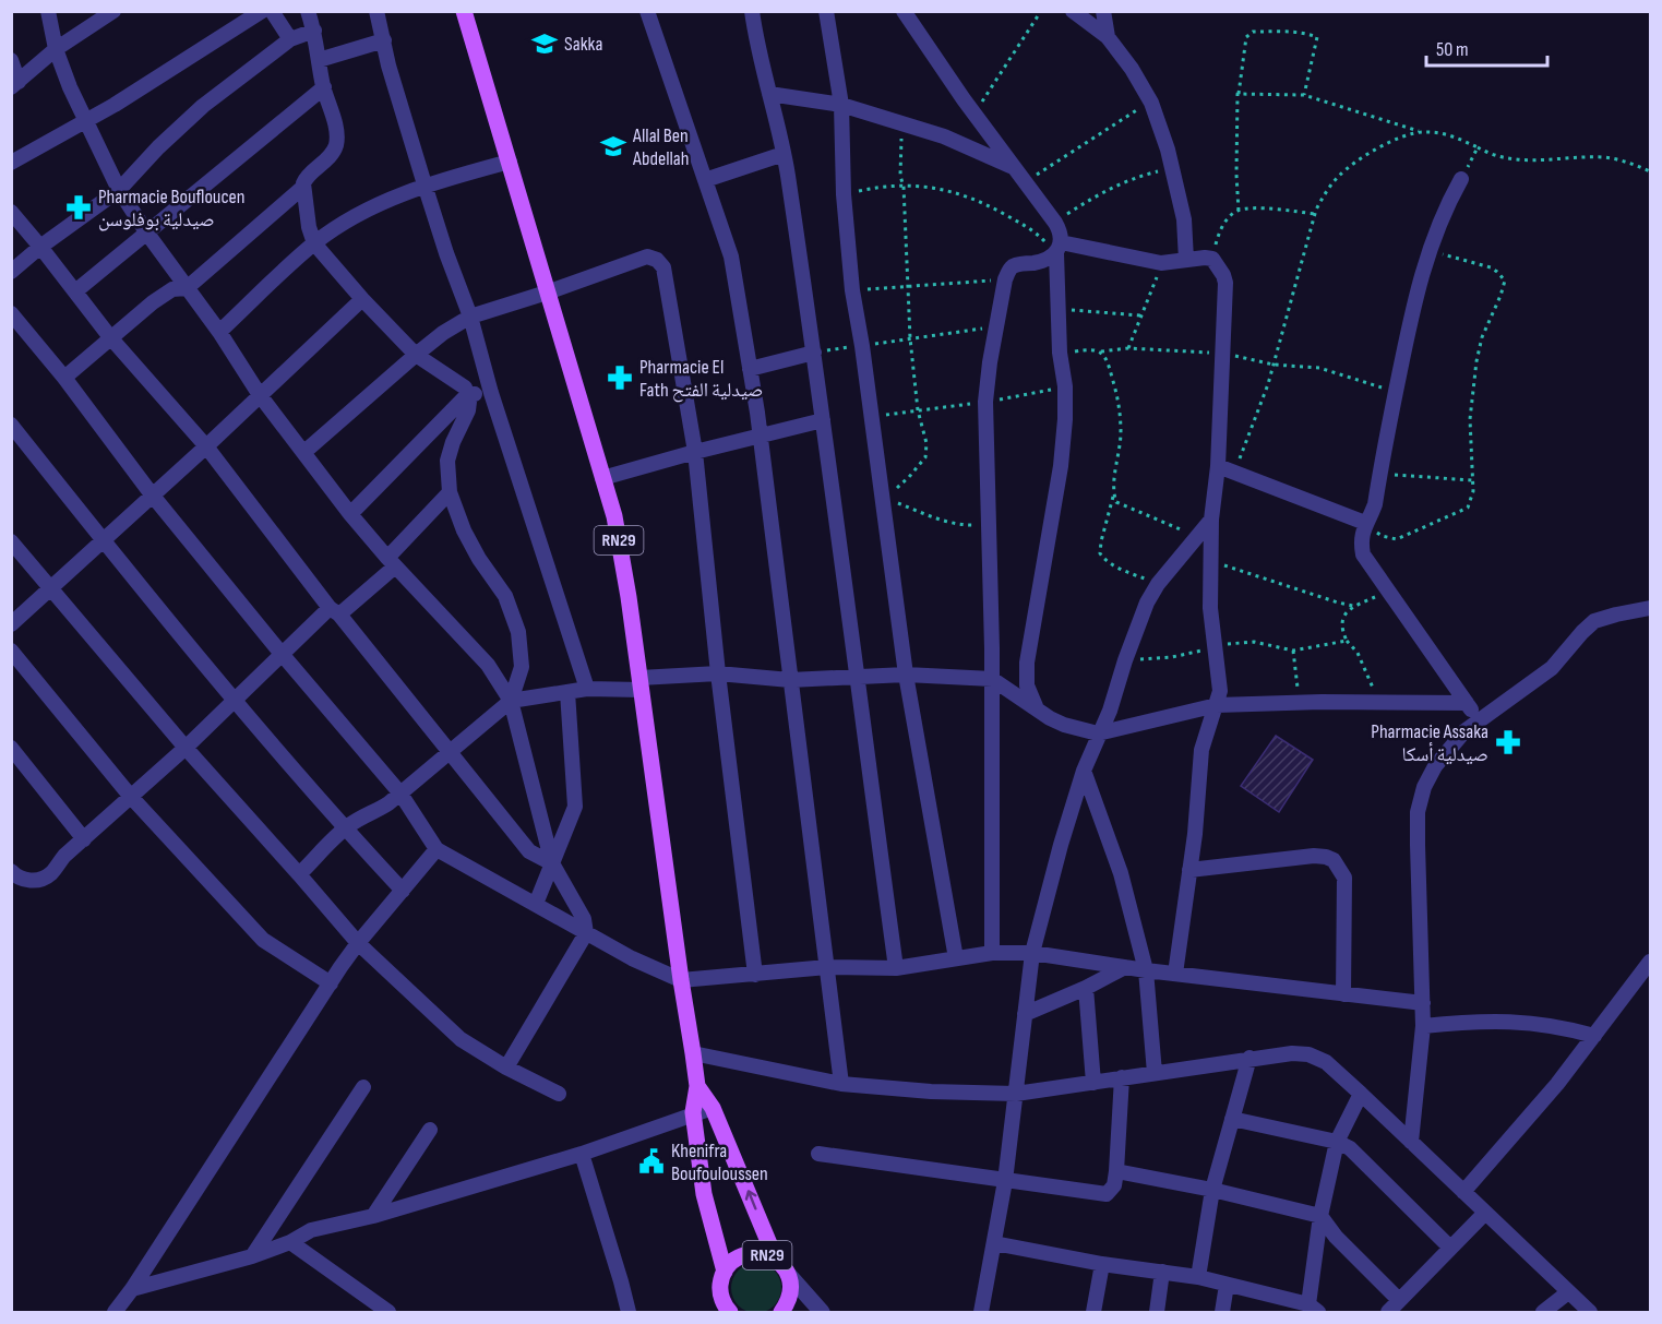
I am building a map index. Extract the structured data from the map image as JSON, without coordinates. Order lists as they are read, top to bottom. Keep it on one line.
{"streets":{"main road":["RN29"]},"places":{"school or university":["Sakka","Allal Ben Abdellah"],"pharmacy":["Pharmacie Boufloucen صيدلية بوفلوسن","Pharmacie El Fath صيدلية الفتح","Pharmacie Assaka صيدلية أسكا"],"public building":["Khenifra Boufouloussen"]},"scale_bar":"50 m"}
